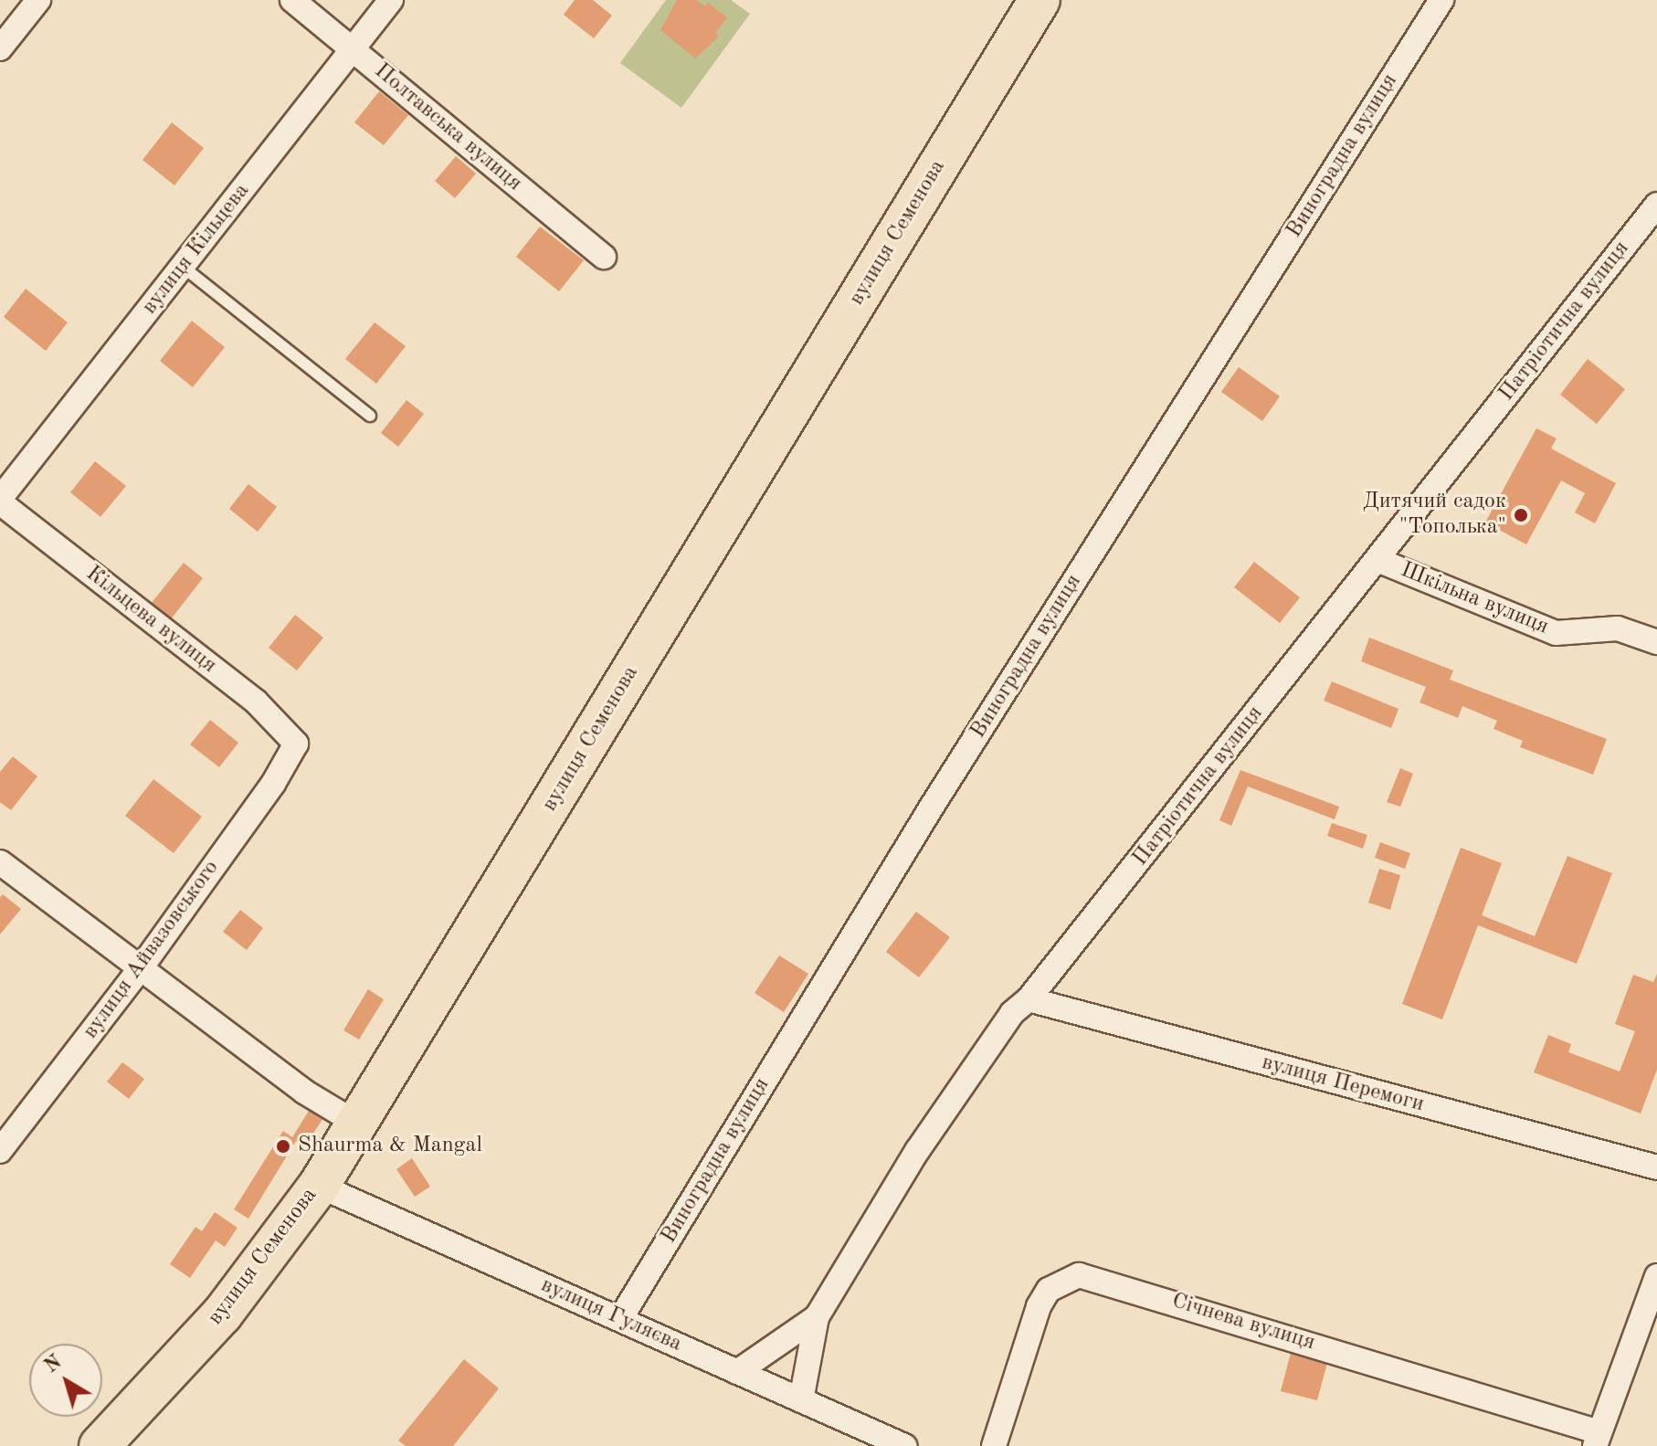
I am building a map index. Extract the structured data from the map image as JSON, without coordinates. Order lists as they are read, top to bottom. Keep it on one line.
{"streets":{"highway":["вулиця Семенова"],"street":["Полтавська вулиця","Виноградна вулиця","вулиця Кільцева","Патріотична вулиця","Шкільна вулиця","Кільцева вулиця","вулиця Айвазовського","вулиця Перемоги","вулиця Гуляєва","Січнева вулиця"]},"crossings":[["Полтавська вулиця","вулиця Кільцева"],["Виноградна вулиця","вулиця Гуляєва"],["вулиця Семенова","вулиця Гуляєва"],["вулиця Кільцева","Кільцева вулиця"],["Патріотична вулиця","Шкільна вулиця"],["Патріотична вулиця","вулиця Перемоги"],["Патріотична вулиця","вулиця Гуляєва"],["Кільцева вулиця","вулиця Айвазовського"]],"places":["Дитячий садок \"Тополька\"","Shaurma & Mangal"],"north":"top left"}
